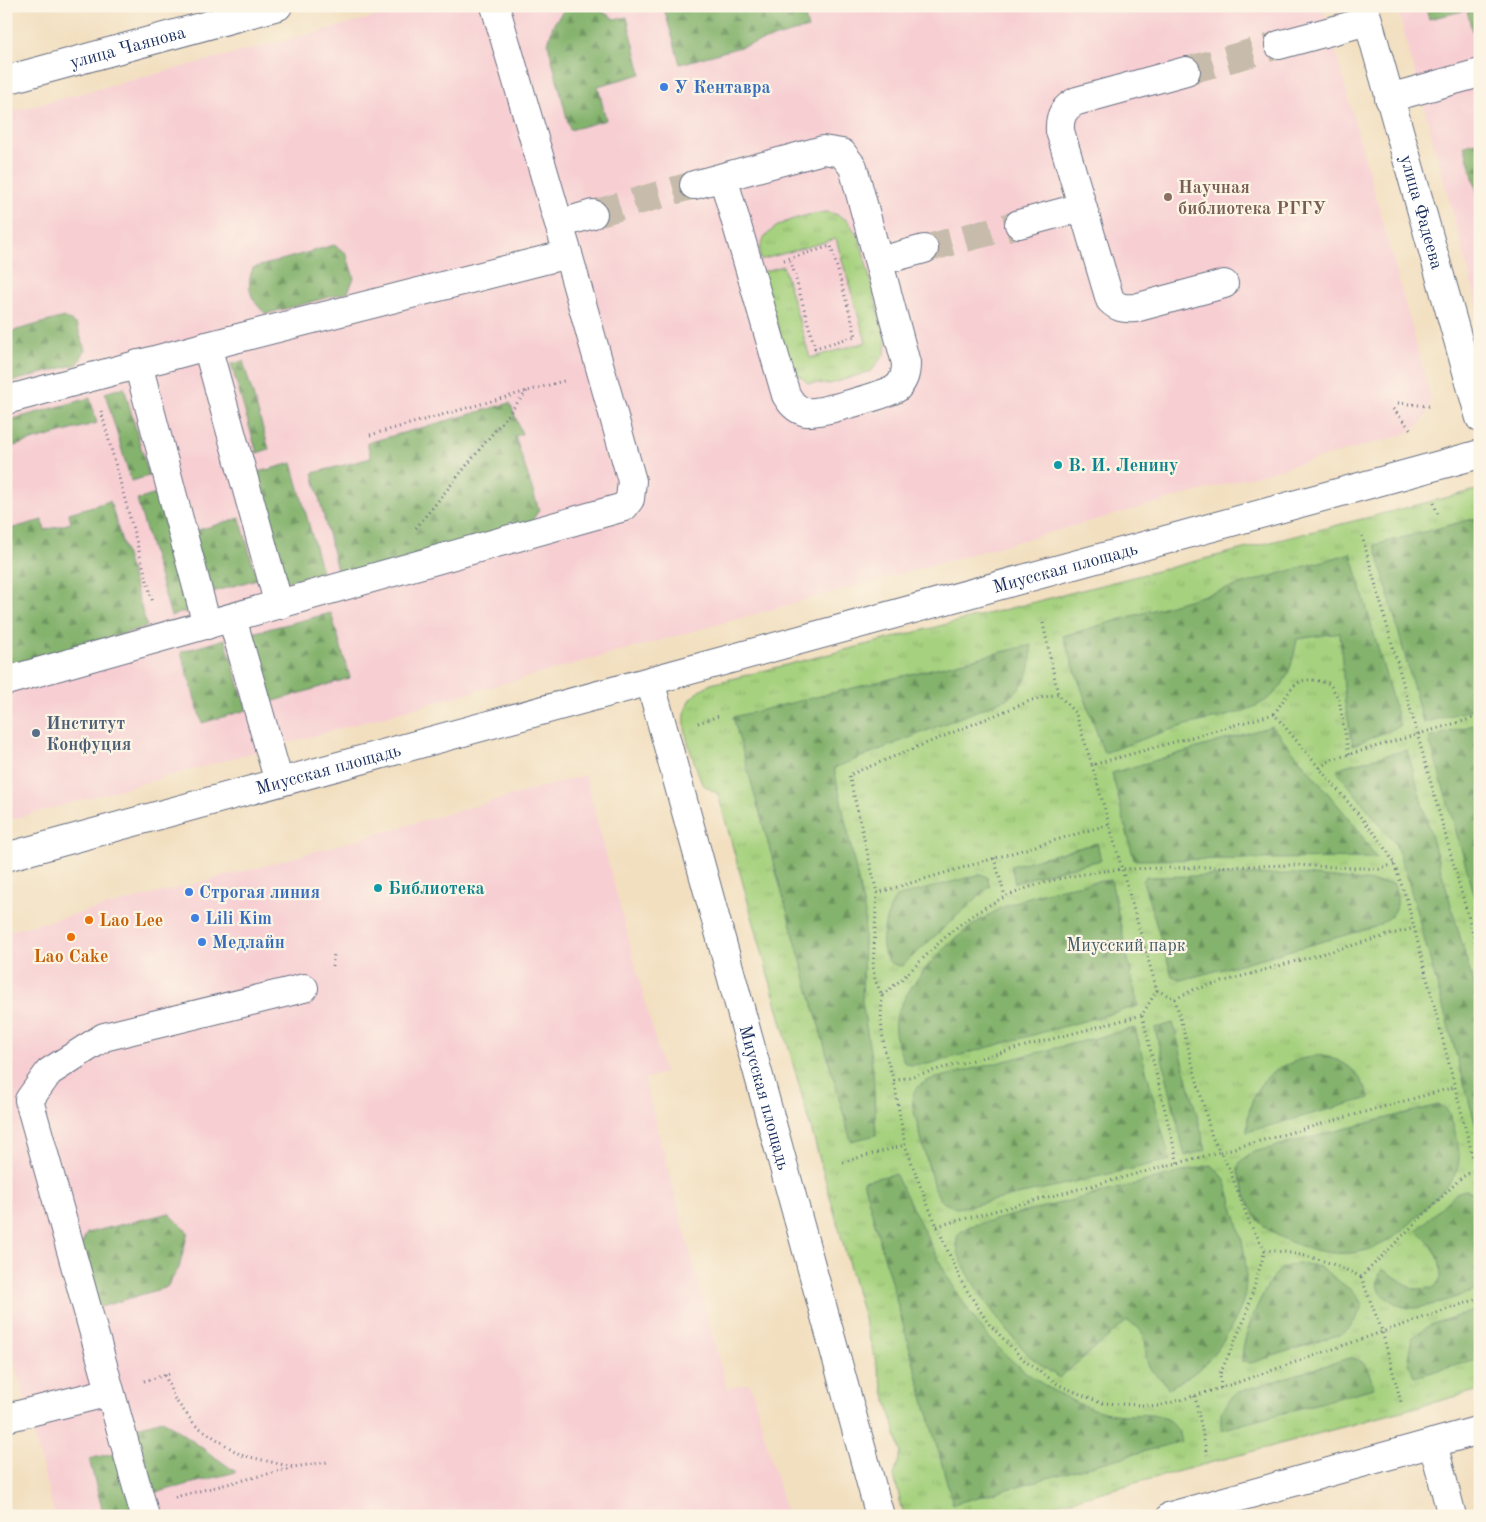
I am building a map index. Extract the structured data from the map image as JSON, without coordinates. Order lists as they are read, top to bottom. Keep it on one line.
{"streets":{"street":["улица Чаянова","улица Фадеева","Миусская площадь"]},"parks":["Миусский парк"],"places":["У Кентавра","Научная библиотека РГГУ","В. И. Ленину","Институт Конфуция","Библиотека","Строгая линия","Lili Kim","Lao Lee","Lao Cake","Медлайн"]}
